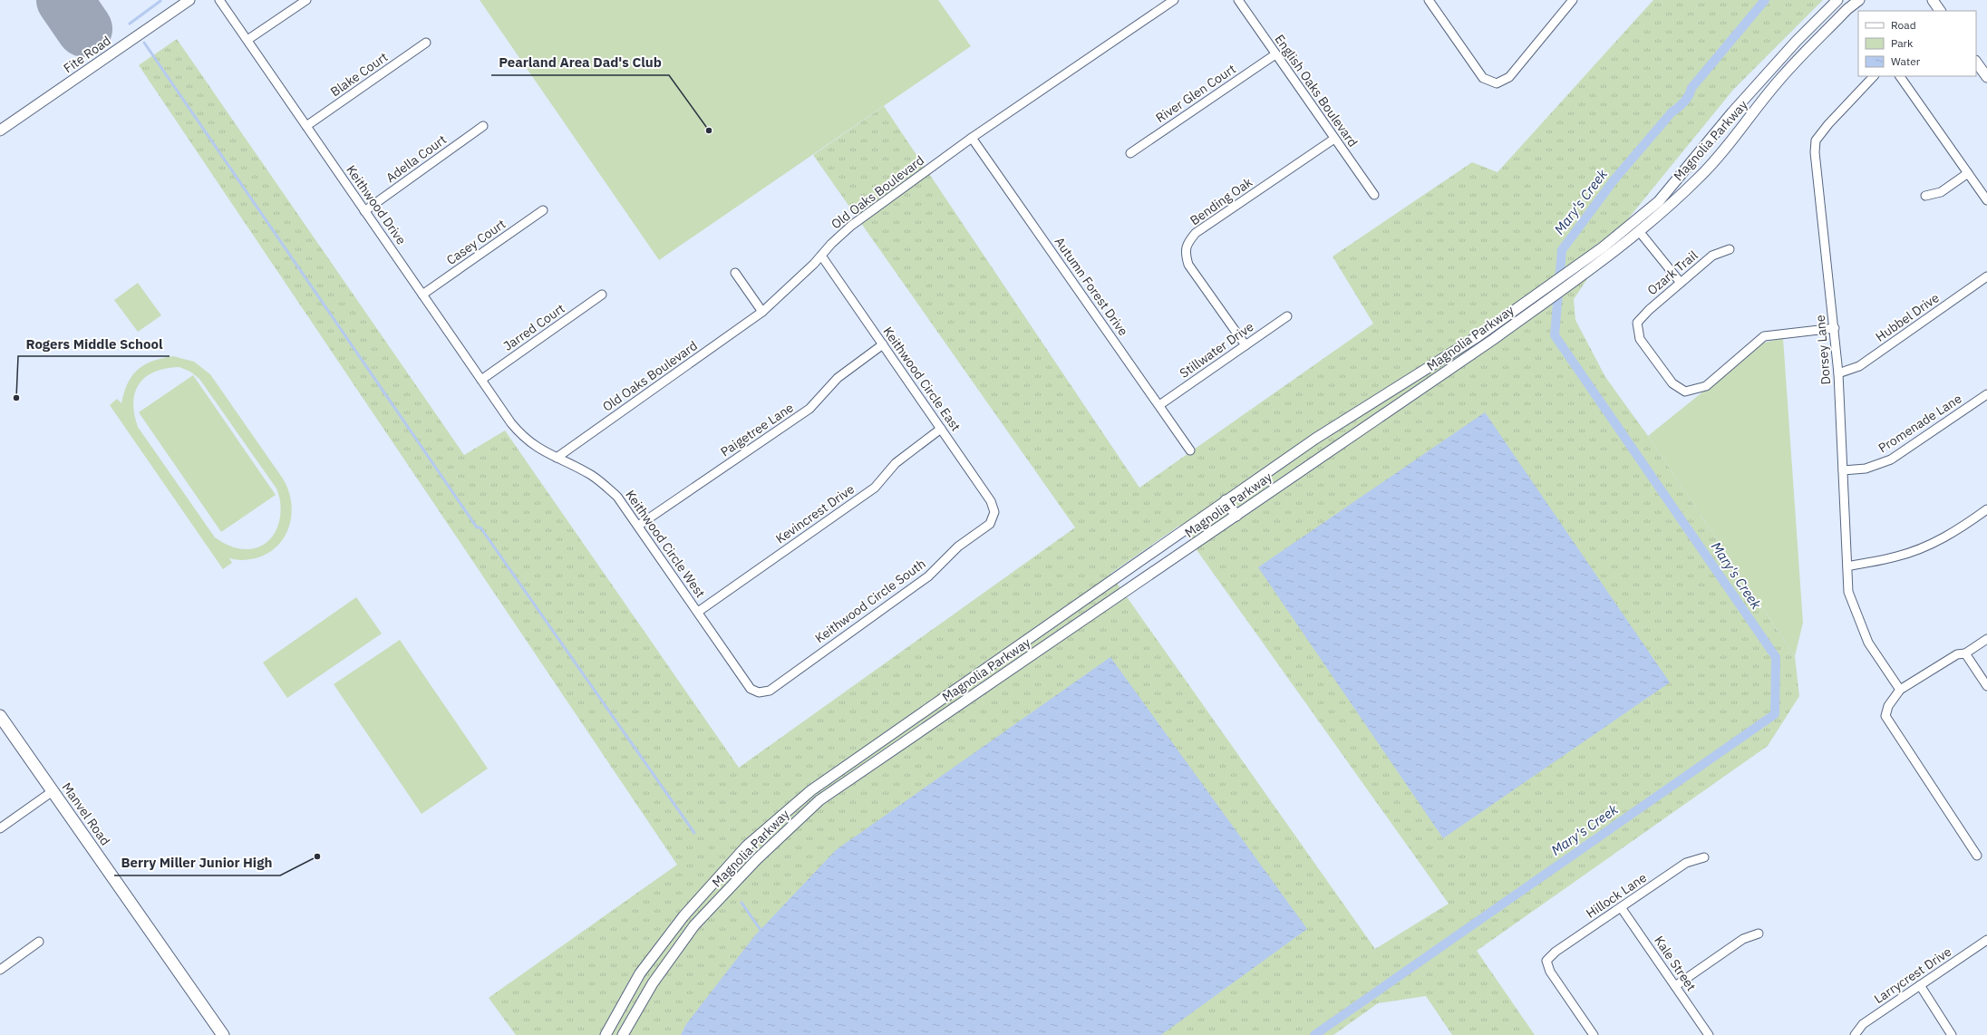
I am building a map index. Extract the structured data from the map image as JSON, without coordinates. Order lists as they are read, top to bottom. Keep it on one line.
{"streets":{"main road":["Manvel Road"],"street":["Fite Road","Blake Court","English Oaks Boulevard","River Glen Court","Magnolia Parkway","Adella Court","Old Oaks Boulevard","Bending Oak","Keithwood Drive","Casey Court","Ozark Trail","Autumn Forest Drive","Hubbel Drive","Jarred Court","Stillwater Drive","Dorsey Lane","Keithwood Circle East","Promenade Lane","Paigetree Lane","Kevincrest Drive","Keithwood Circle West","Keithwood Circle South","Hillock Lane","Kale Street","Larrycrest Drive"]},"crossings":[["Blake Court","Keithwood Drive"],["English Oaks Boulevard","River Glen Court"],["English Oaks Boulevard","Bending Oak"],["Adella Court","Keithwood Drive"],["Old Oaks Boulevard","Autumn Forest Drive"],["Old Oaks Boulevard","Keithwood Circle East"],["Old Oaks Boulevard","Keithwood Circle West"],["Bending Oak","Stillwater Drive"],["Keithwood Drive","Casey Court"],["Keithwood Drive","Jarred Court"],["Keithwood Drive","Keithwood Circle West"],["Ozark Trail","Dorsey Lane"],["Autumn Forest Drive","Stillwater Drive"],["Hubbel Drive","Dorsey Lane"],["Dorsey Lane","Promenade Lane"],["Keithwood Circle East","Paigetree Lane"],["Keithwood Circle East","Kevincrest Drive"],["Keithwood Circle East","Keithwood Circle South"],["Paigetree Lane","Keithwood Circle West"],["Kevincrest Drive","Keithwood Circle West"],["Keithwood Circle West","Keithwood Circle South"],["Hillock Lane","Kale Street"]],"water":["Mary's Creek"],"places":["Pearland Area Dad's Club","Rogers Middle School","Berry Miller Junior High"],"legend":["Road","Park","Water"]}
